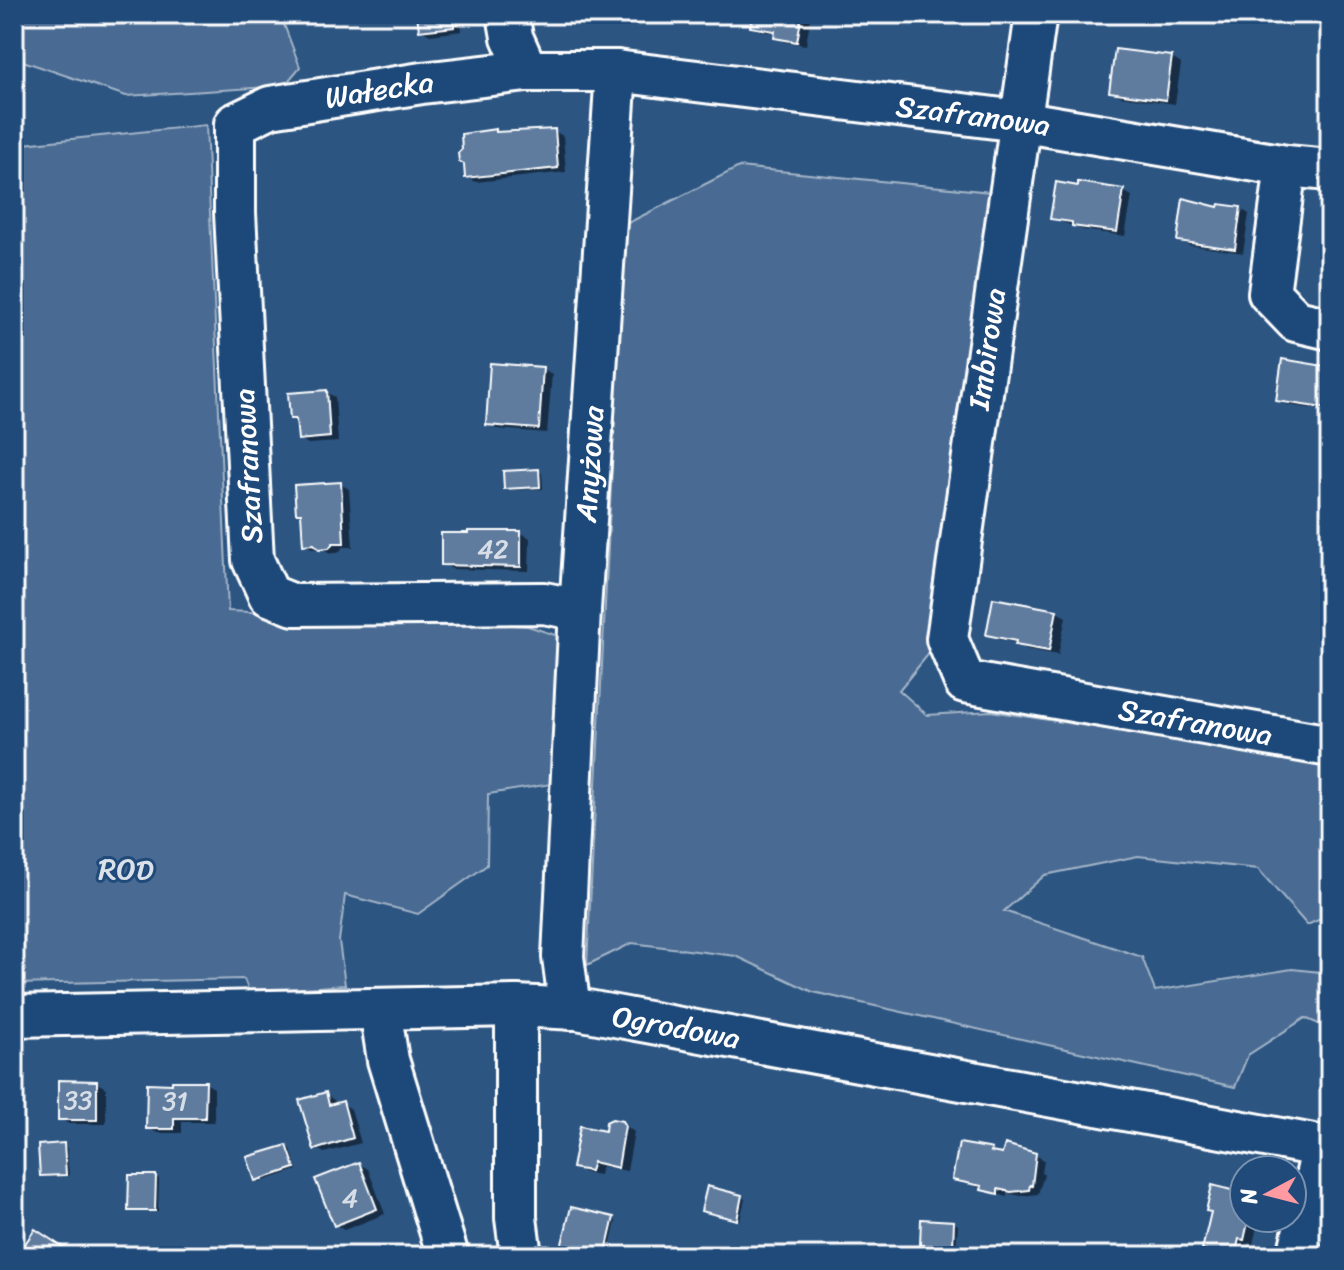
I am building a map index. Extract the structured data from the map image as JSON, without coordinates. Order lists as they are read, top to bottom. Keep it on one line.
{"streets":{"street":["Wałecka","Szafranowa","Imbirowa","Anyżowa","Ogrodowa"]},"crossings":[["Wałecka","Szafranowa"],["Szafranowa","Imbirowa"],["Szafranowa","Anyżowa"],["Anyżowa","Ogrodowa"]],"parks":["ROD"],"house_numbers":["42","33","31","4"],"north":"left"}
